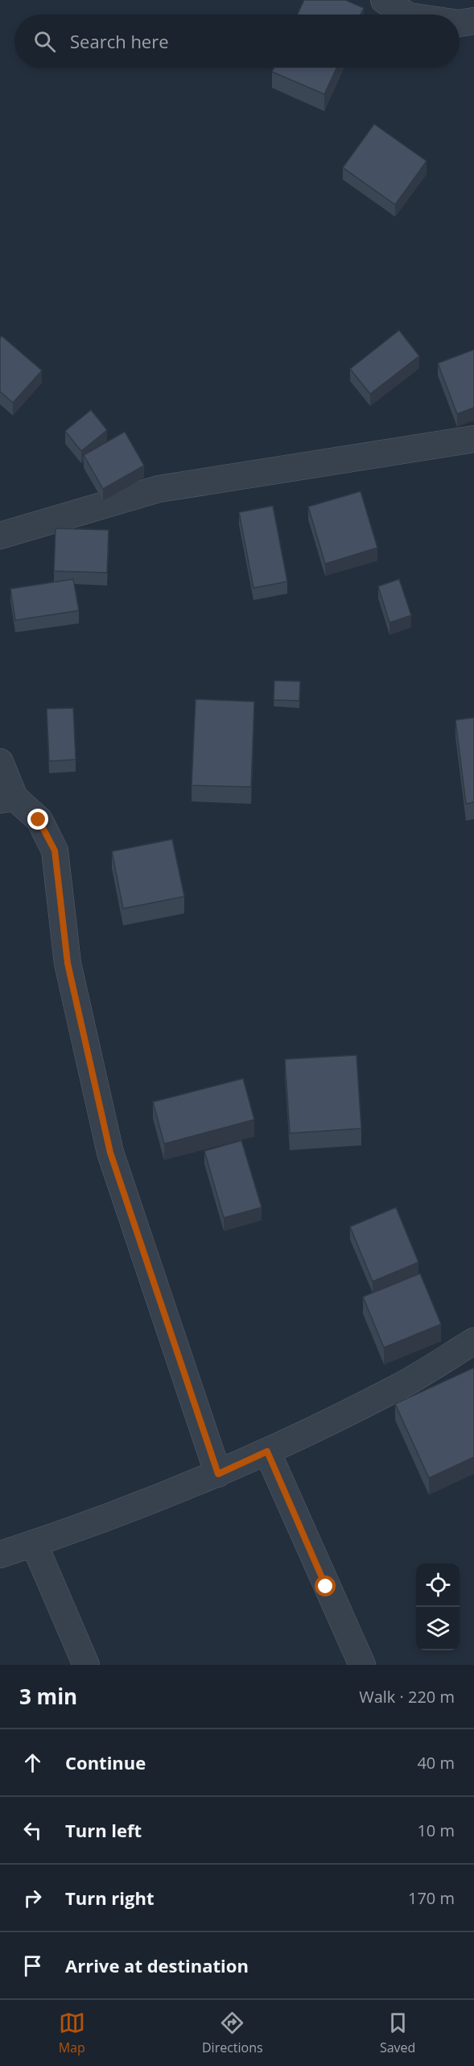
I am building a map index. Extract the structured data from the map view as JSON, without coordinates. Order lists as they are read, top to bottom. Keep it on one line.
{"page":{"search":"Search here","heading":["3 min","Walk · 220 m"],"list":[["Continue","40 m"],["Turn left","10 m"],["Turn right","170 m"],"Arrive at destination"],"nav":["Map","Directions","Saved"]}}
